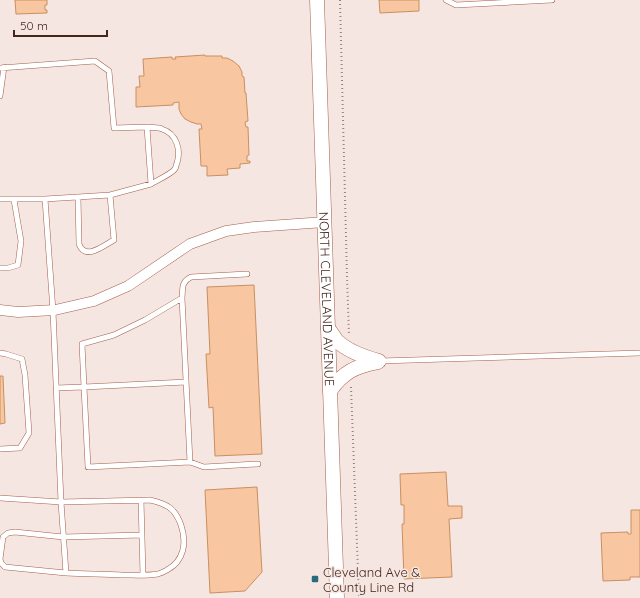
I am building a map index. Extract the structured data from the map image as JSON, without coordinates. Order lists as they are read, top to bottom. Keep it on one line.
{"streets":{"main road":["NORTH CLEVELAND AVENUE"]},"places":{"transit":["Cleveland Ave & County Line Rd"]},"scale_bar":"50 m"}
